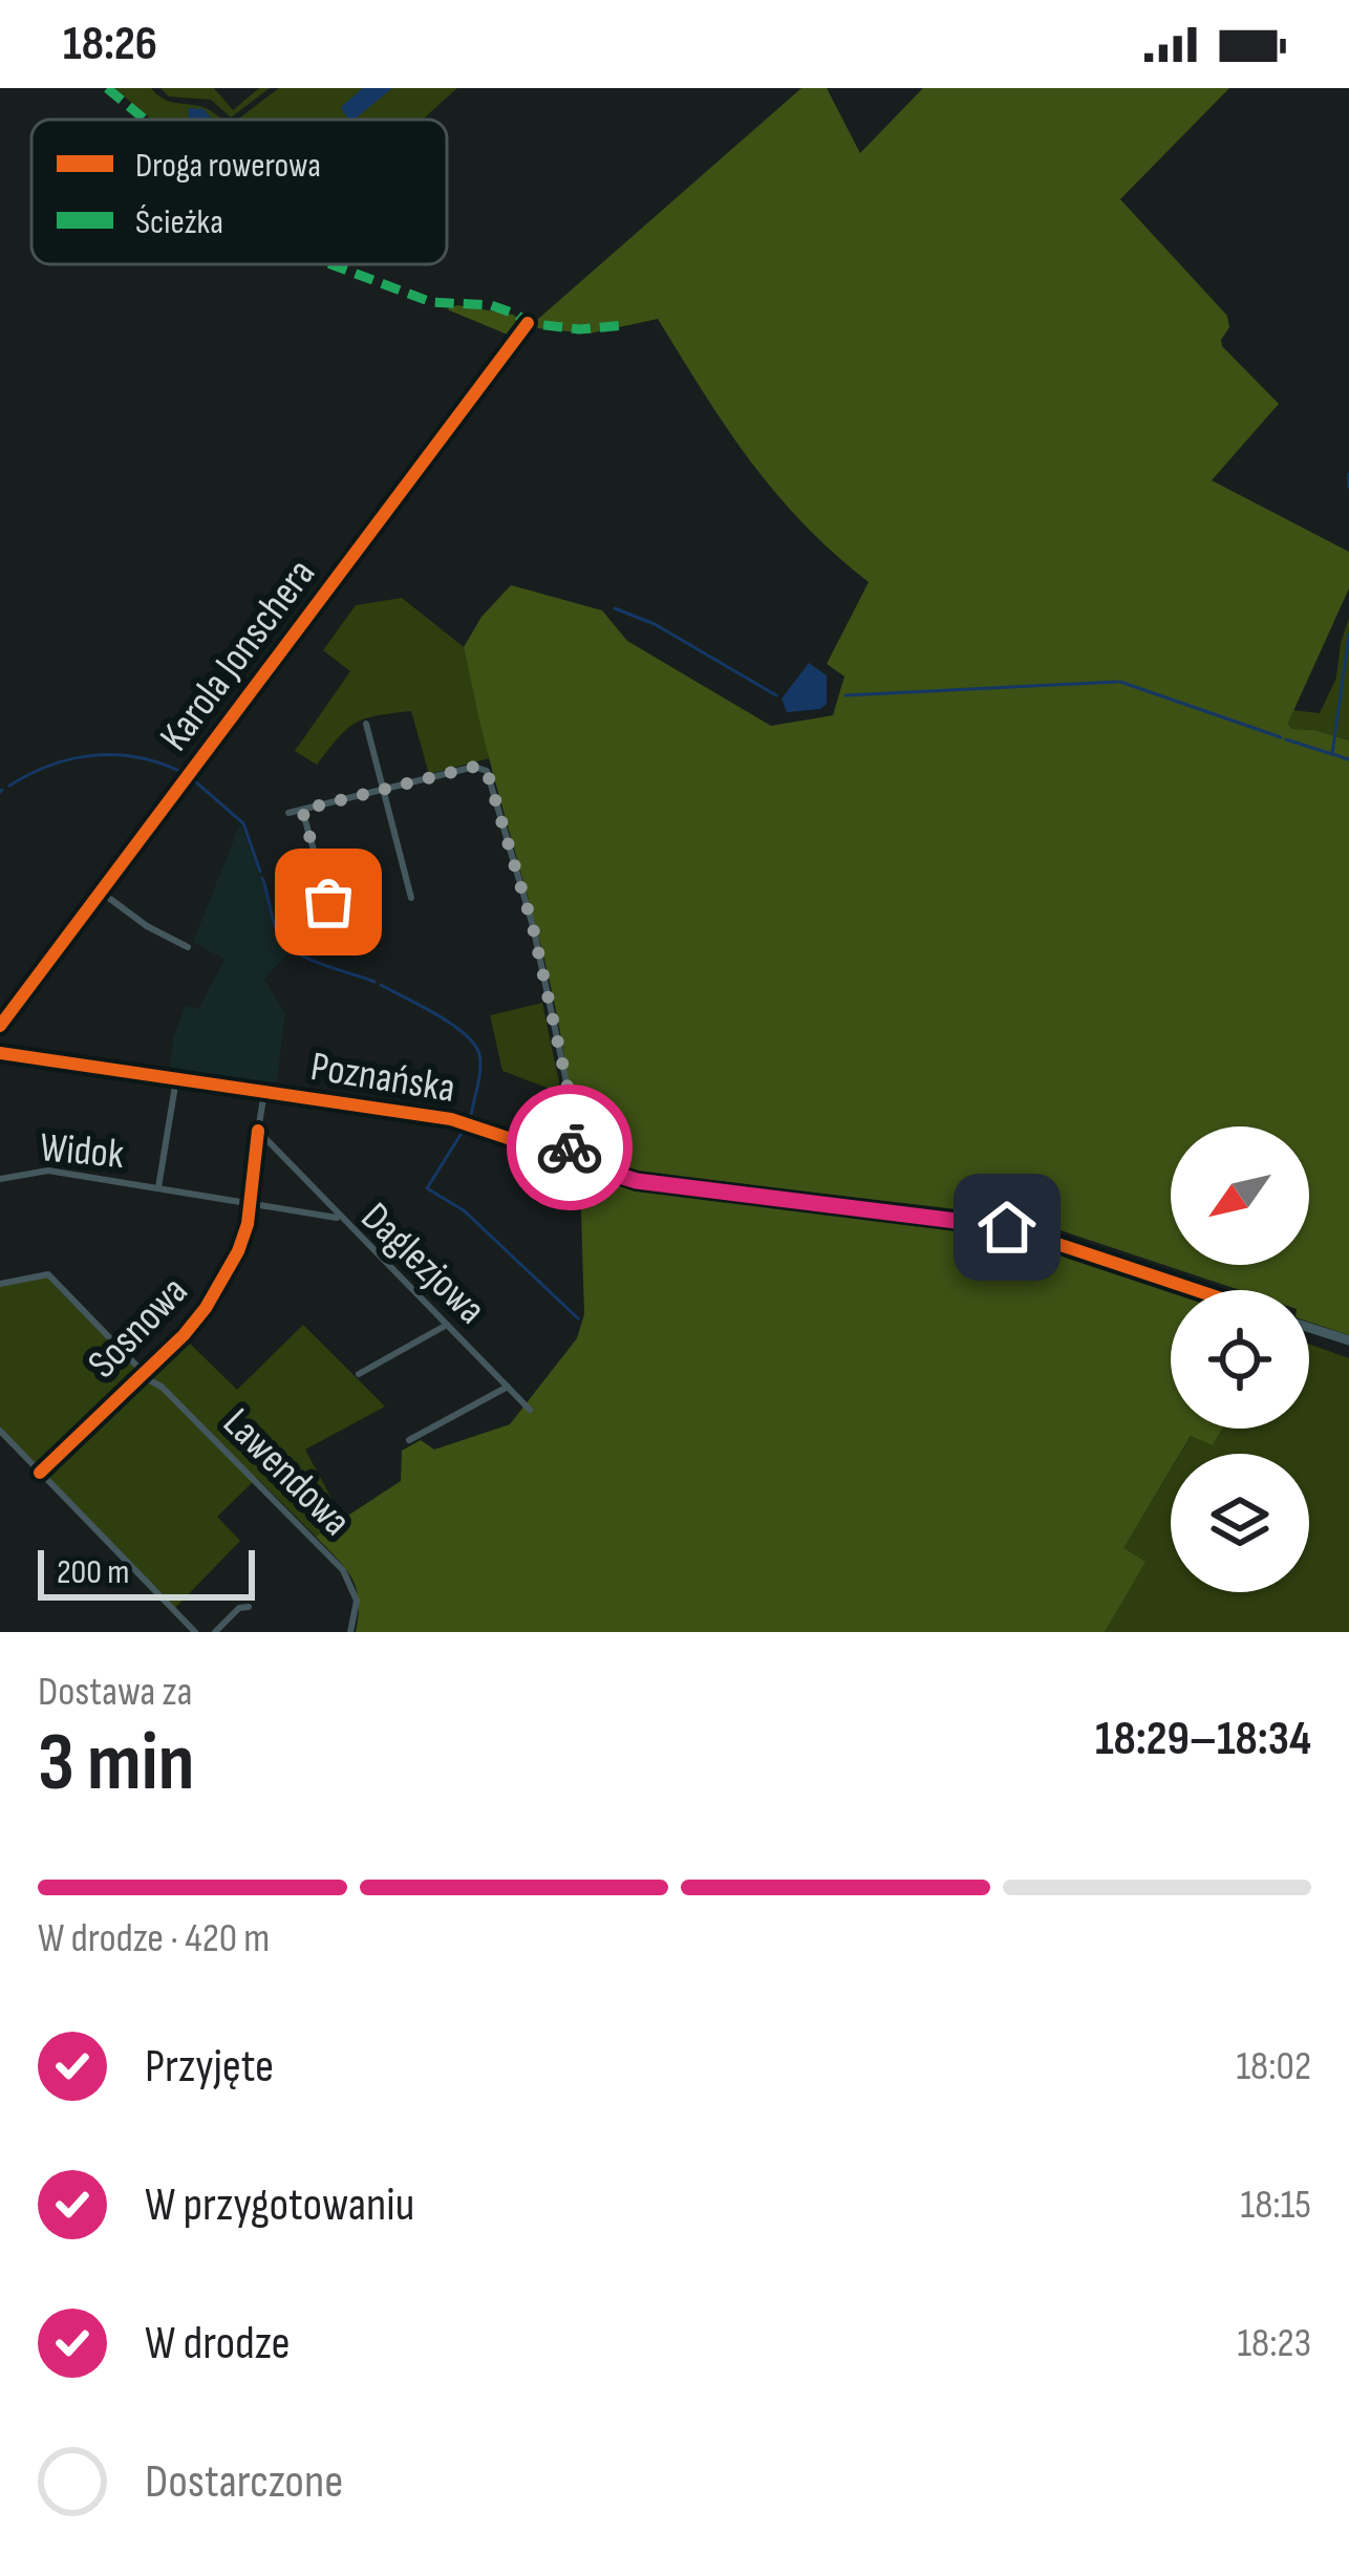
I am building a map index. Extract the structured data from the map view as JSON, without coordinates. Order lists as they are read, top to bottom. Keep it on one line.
{"streets":{"street":["Karola Jonschera","Poznańska","Widok","Daglezjowa","Sosnowa","Lawendowa"]},"crossings":[["Poznańska","Widok"],["Poznańska","Sosnowa"],["Widok","Daglezjowa"],["Widok","Sosnowa"],["Daglezjowa","Sosnowa"],["Sosnowa","Lawendowa"]],"legend":["Droga rowerowa","Ścieżka"],"scale_bar":"200 m","north":"bottom left","page":{"status":"18:26","scale":"200 m","heading":["3 min","Dostawa za","18:29–18:34"],"bar":"W drodze · 420 m","list":[["Przyjęte","18:02"],["W przygotowaniu","18:15"],["W drodze","18:23"],"Dostarczone"]}}
